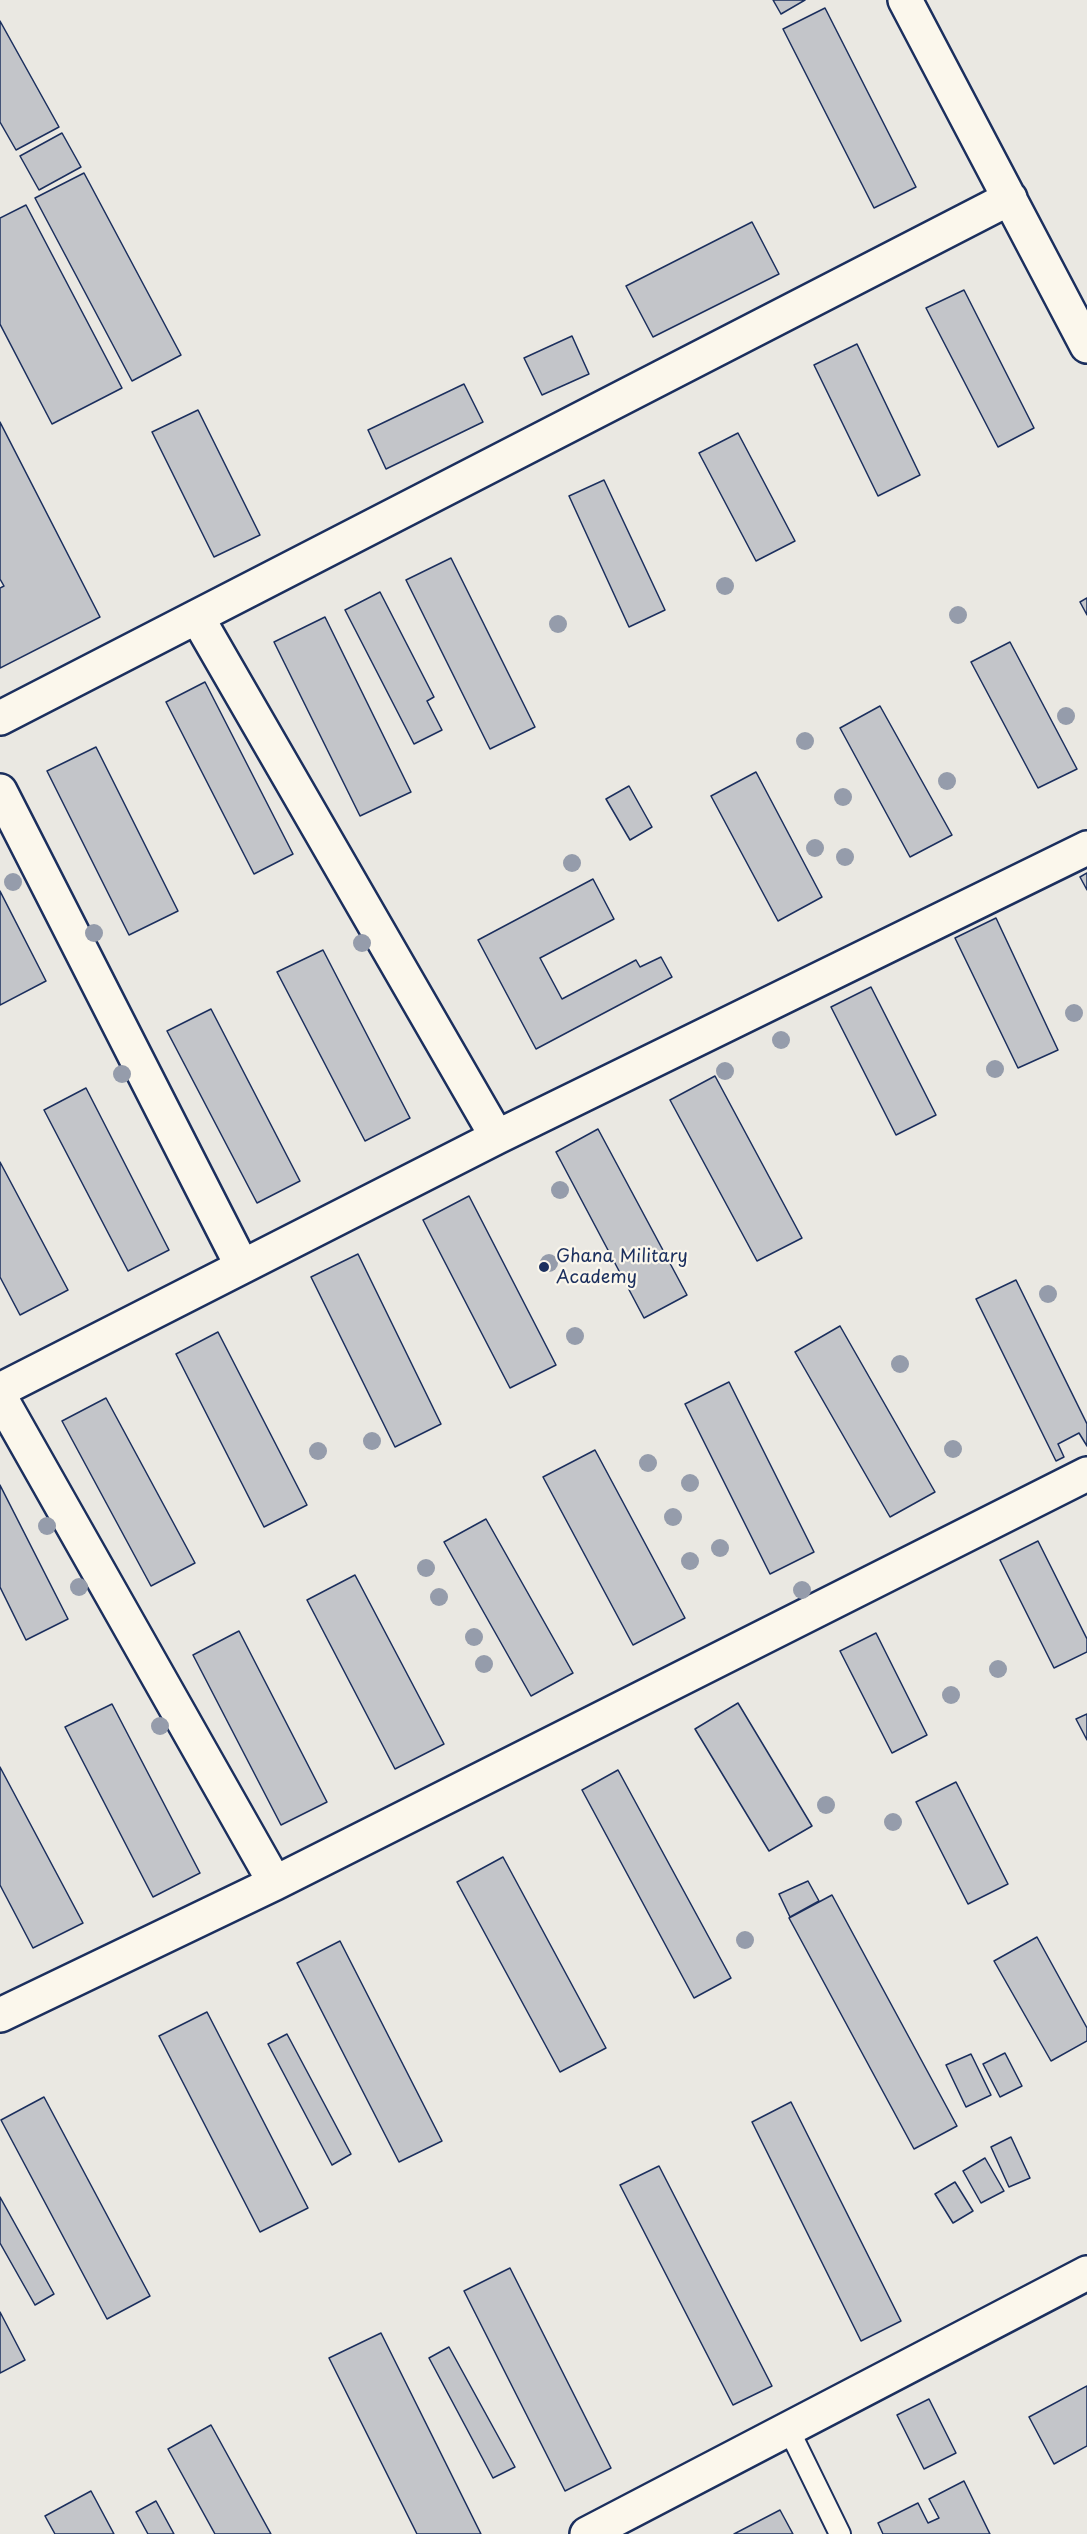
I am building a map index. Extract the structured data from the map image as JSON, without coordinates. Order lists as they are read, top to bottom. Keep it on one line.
{"places":["Ghana Military Academy"]}
